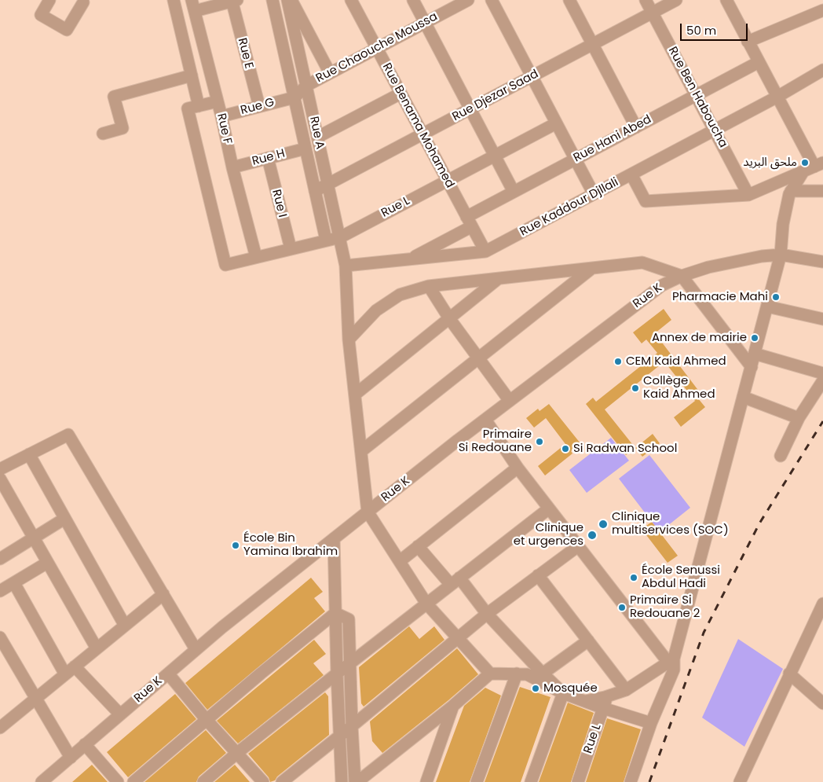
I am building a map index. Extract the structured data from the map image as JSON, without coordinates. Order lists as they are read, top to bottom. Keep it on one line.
{"streets":{"street":["Rue Chaouche Moussa","Rue E","Rue Djezar Saad","Rue Ben Haboucha","Rue G","Rue Benama Mohamed","Rue F","Rue A","Rue Hani Abed","Rue H","Rue I","Rue L","Rue Kaddour Djllali","Rue K"]},"crossings":[["Rue Chaouche Moussa","Rue G"],["Rue Chaouche Moussa","Rue Benama Mohamed"],["Rue Chaouche Moussa","Rue A"],["Rue E","Rue G"],["Rue Djezar Saad","Rue Ben Haboucha"],["Rue Djezar Saad","Rue Benama Mohamed"],["Rue Djezar Saad","Rue A"],["Rue Ben Haboucha","Rue Hani Abed"],["Rue Ben Haboucha","Rue Kaddour Djllali"],["Rue G","Rue F"],["Rue Benama Mohamed","Rue Hani Abed"],["Rue Benama Mohamed","Rue H"],["Rue Benama Mohamed","Rue L"],["Rue Benama Mohamed","Rue Kaddour Djllali"],["Rue F","Rue H"],["Rue F","Rue L"],["Rue A","Rue H"],["Rue A","Rue L"],["Rue A","Rue Kaddour Djllali"],["Rue A","Rue K"],["Rue Hani Abed","Rue Kaddour Djllali"],["Rue H","Rue I"],["Rue I","Rue L"]],"places":["ملحق البريد","Pharmacie Mahi","Annex de mairie","CEM Kaid Ahmed","Collège Kaid Ahmed","Primaire Si Redouane","Si Radwan School","Clinique multiservices (SOC)","Clinique et urgences","École Bin Yamina Ibrahim","École Senussi Abdul Hadi","Primaire Si Redouane 2","Mosquée"],"scale_bar":"50 m"}
